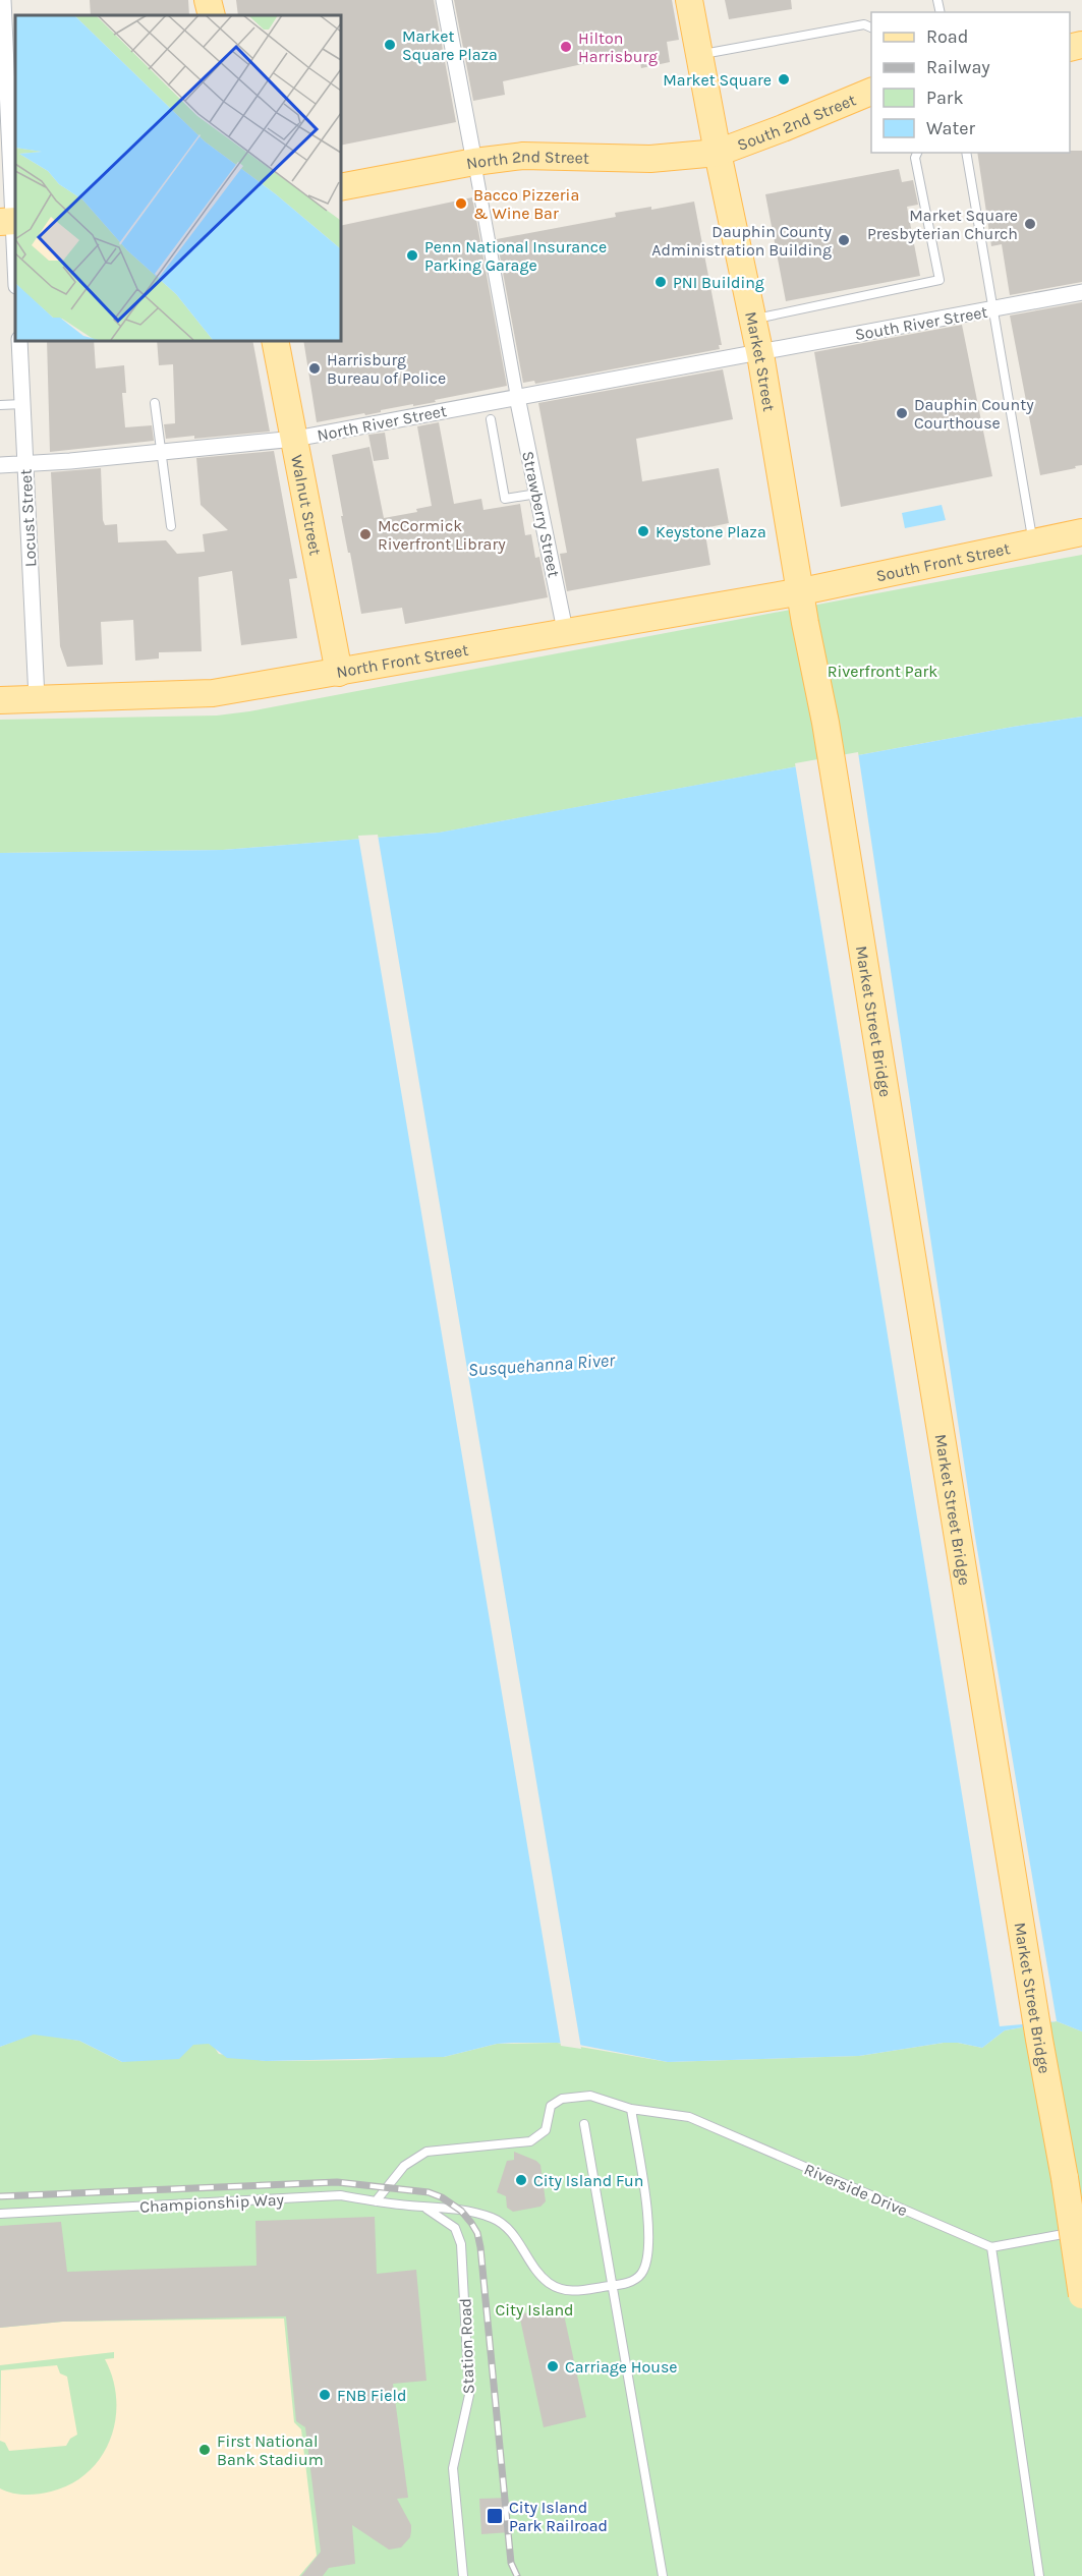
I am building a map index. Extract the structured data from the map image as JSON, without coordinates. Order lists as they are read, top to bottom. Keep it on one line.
{"streets":{"main road":["South 2nd Street","North 2nd Street","Market Street","Walnut Street","South Front Street","North Front Street","Market Street Bridge"],"street":["South River Street","North River Street","Strawberry Street","Locust Street"],"lane":["Riverside Drive","Championship Way","Station Road"]},"crossings":[["South 2nd Street","North 2nd Street"],["South 2nd Street","Market Street"],["North 2nd Street","Market Street"],["South River Street","Market Street"],["South River Street","North River Street"],["Market Street","North River Street"],["Market Street","South Front Street"],["Market Street","North Front Street"],["Market Street","Market Street Bridge"],["North River Street","Walnut Street"],["North River Street","Strawberry Street"],["North River Street","Locust Street"],["Walnut Street","North Front Street"],["Strawberry Street","North Front Street"],["Locust Street","North Front Street"],["South Front Street","North Front Street"],["Riverside Drive","Championship Way"],["Championship Way","Station Road"]],"water":["Susquehanna River"],"parks":["Riverfront Park","City Island"],"places":{"other":["Market Square Plaza","Hilton Harrisburg","Market Square","Bacco Pizzeria & Wine Bar","Market Square Presbyterian Church","Dauphin County Administration Building","Penn National Insurance Parking Garage","PNI Building","Harrisburg Bureau of Police","Dauphin County Courthouse","Keystone Plaza","McCormick Riverfront Library","City Island Fun","Carriage House","FNB Field","First National Bank Stadium"],"transit":["City Island Park Railroad"]},"legend":["Road","Railway","Park","Water"]}
